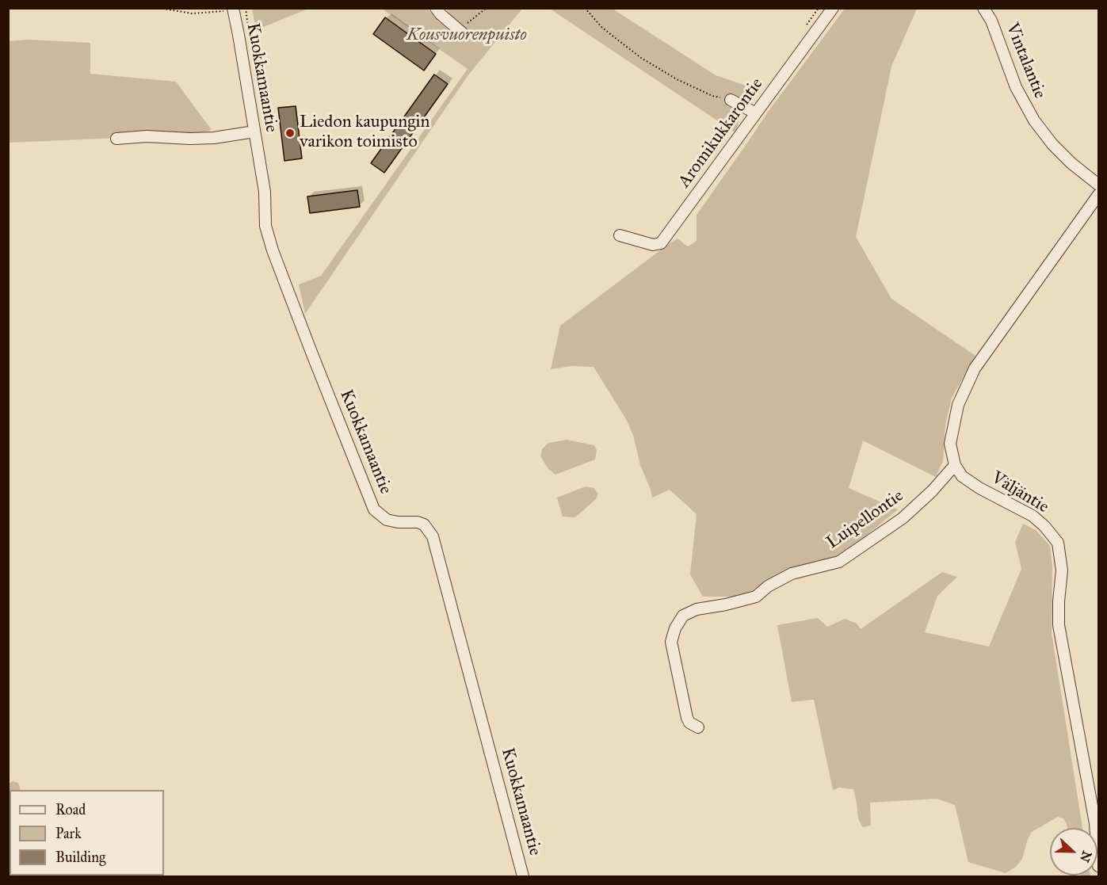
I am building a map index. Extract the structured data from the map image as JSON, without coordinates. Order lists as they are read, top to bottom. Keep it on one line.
{"streets":{"street":["Vintalantie","Kuokkamaantie","Aromikukkarontie","Väljäntie","Luipellontie"]},"crossings":[["Väljäntie","Luipellontie"]],"parks":["Kousvuorenpuisto"],"places":["Liedon kaupungin varikon toimisto"],"legend":["Road","Park","Building"],"north":"right"}
